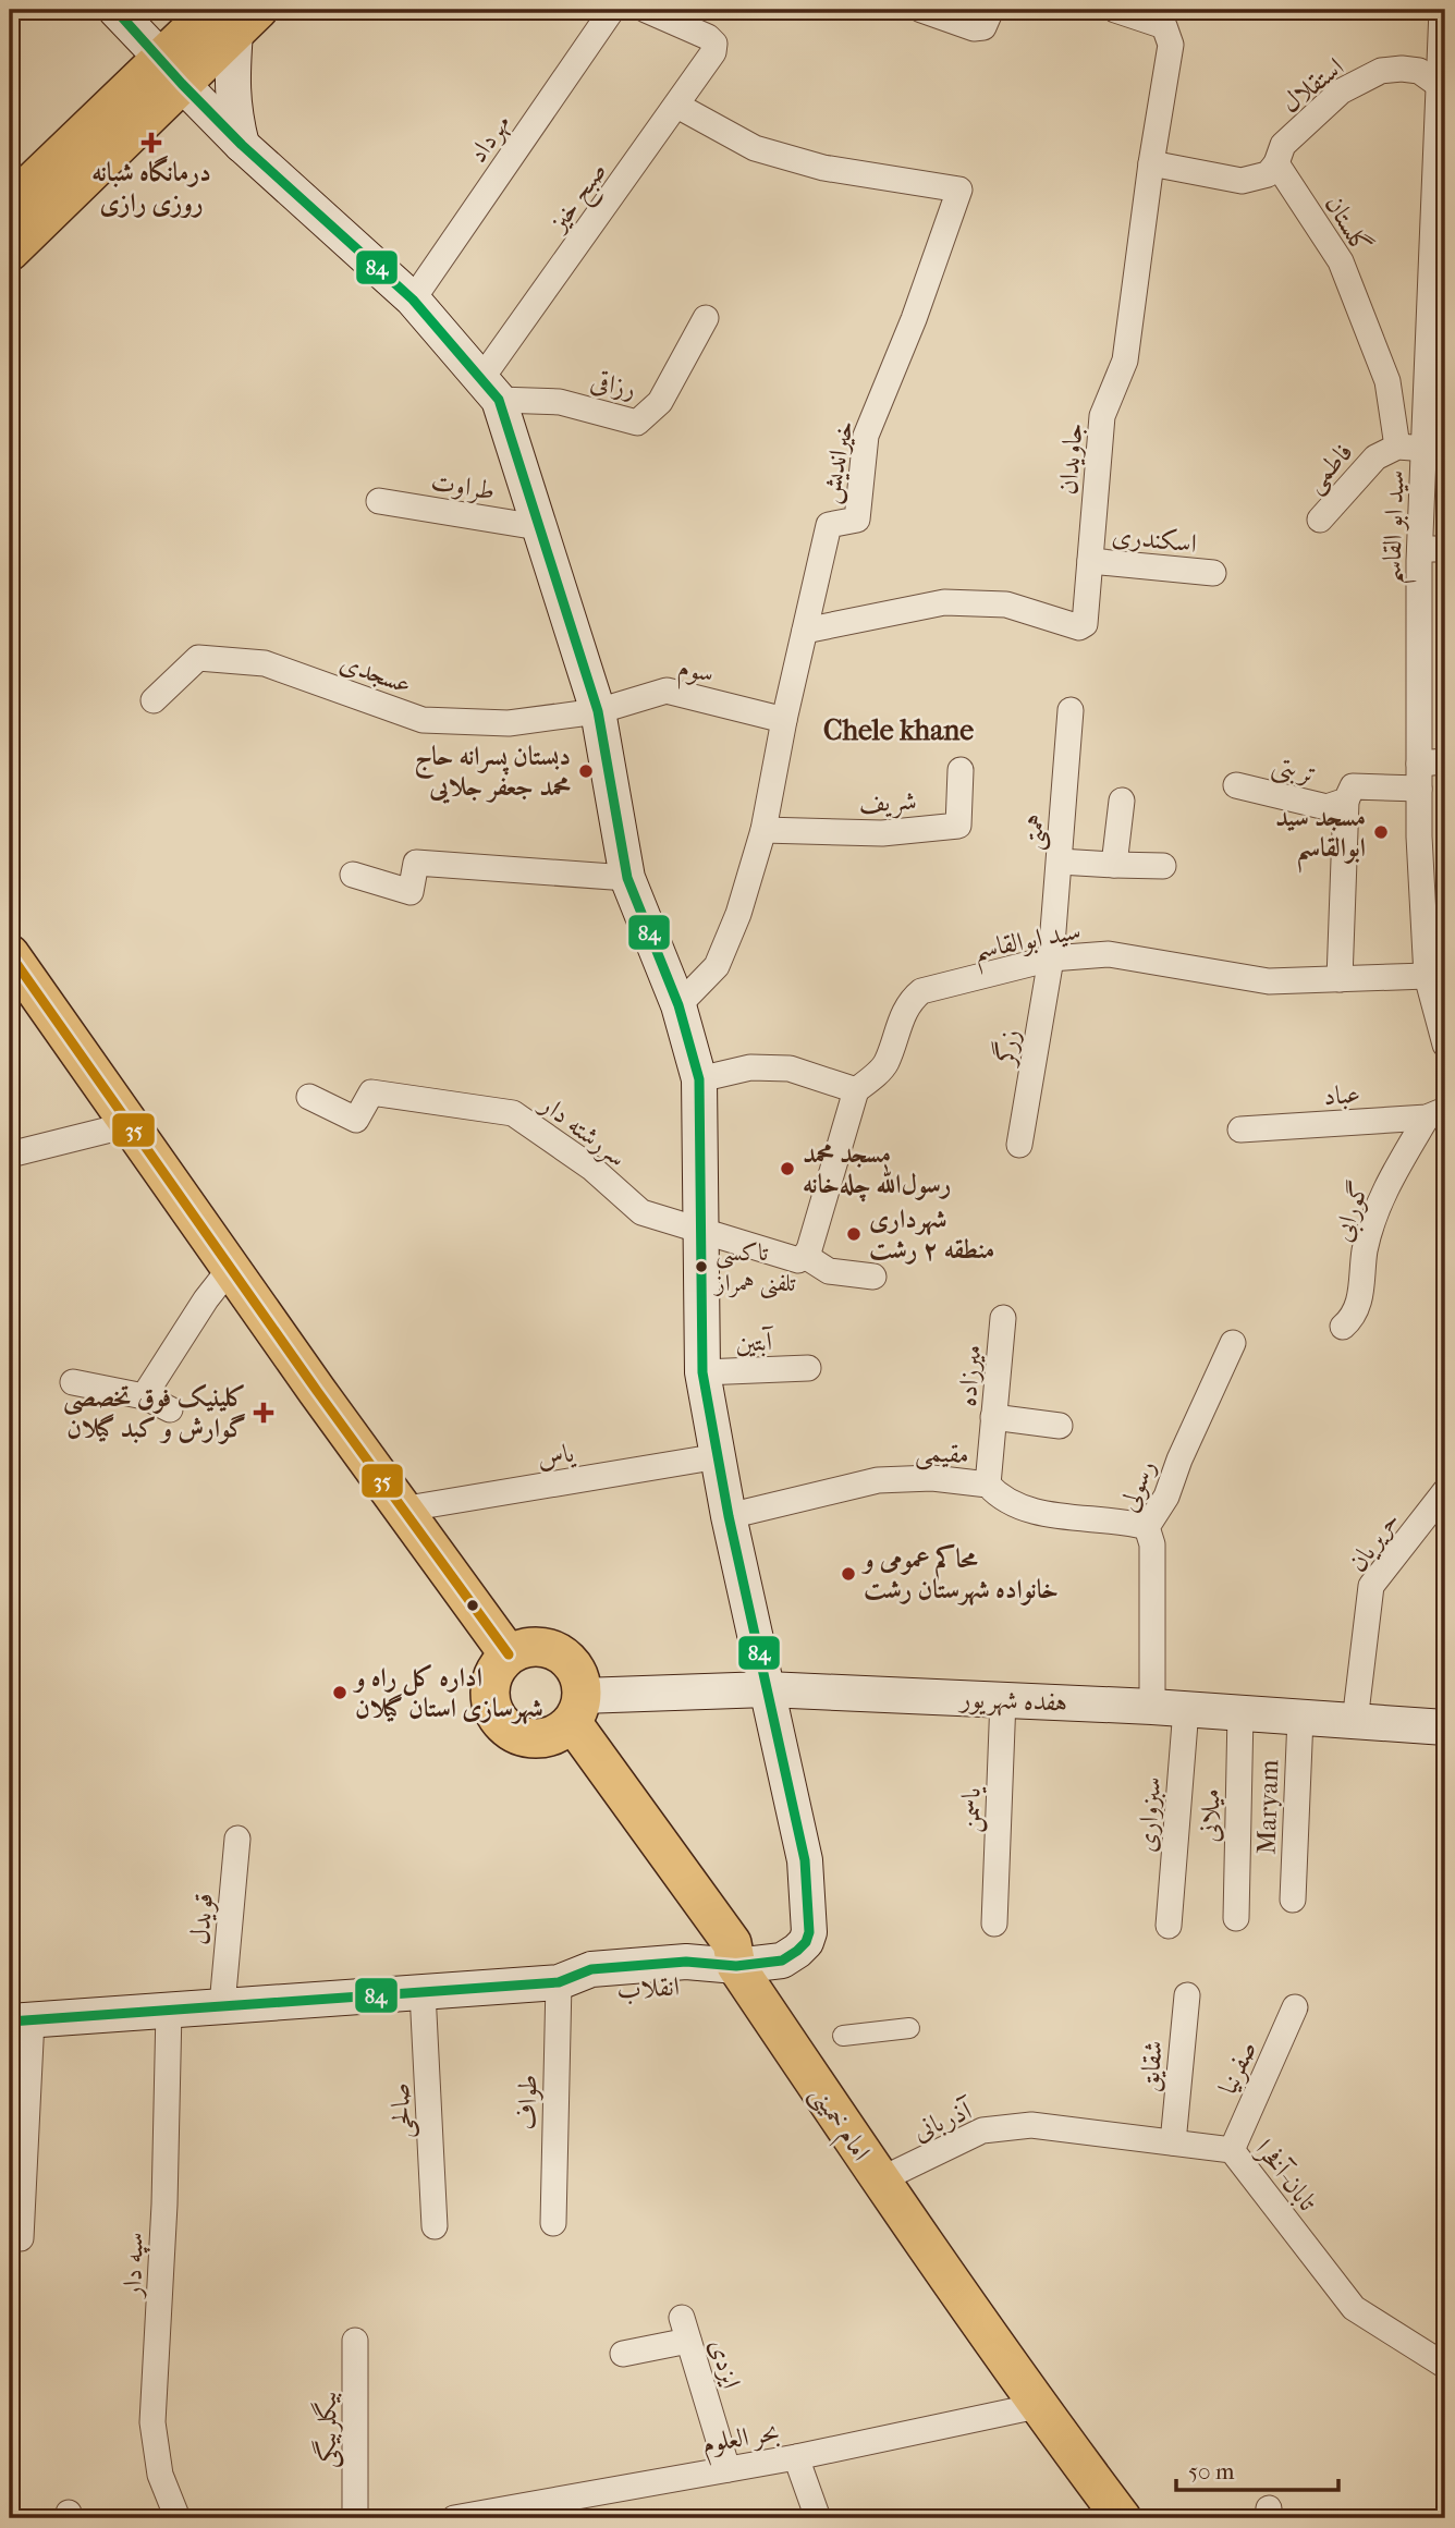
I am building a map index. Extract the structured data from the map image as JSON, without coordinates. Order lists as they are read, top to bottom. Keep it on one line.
{"streets":{"main road":["هفده شهریور","انقلاب","امام خمینی"],"street":["استقلال","مهرداد","صبح خیز","گلستان","رزاقی","جاویدان","خیراندیش","فاطمی","طراوت","سید ابو القاسم","اسکندری","سوم","عسجدی","تربتی","شریف","همتی","سید ابوالقاسم","زرگر","عباد","سررشته دار","گورابی","آبتین","میرزاده","مقیمی","یاس","رسولی","حریریان","Maryam","یاسمن","سبزواری","میلانی","قویدل","شقایق","صفرنیا","طواف","صالحی","آذربانی","تابان-آفخرا","سپه دار","ایزدی","بیگلربیگی","بحر العلوم"]},"crossings":[["استقلال","گلستان"],["استقلال","سید ابو القاسم"],["صبح خیز","رزاقی"],["صبح خیز","خیراندیش"],["گلستان","فاطمی"],["جاویدان","خیراندیش"],["جاویدان","اسکندری"],["خیراندیش","سوم"],["خیراندیش","شریف"],["فاطمی","سید ابو القاسم"],["سید ابو القاسم","تربتی"],["سید ابو القاسم","سید ابوالقاسم"],["سوم","عسجدی"],["همتی","سید ابوالقاسم"],["همتی","زرگر"],["سید ابوالقاسم","زرگر"],["عباد","گورابی"],["میرزاده","مقیمی"],["مقیمی","رسولی"],["رسولی","هفده شهریور"],["رسولی","سبزواری"],["حریریان","هفده شهریور"],["هفده شهریور","Maryam"],["هفده شهریور","یاسمن"],["هفده شهریور","سبزواری"],["هفده شهریور","میلانی"],["قویدل","انقلاب"],["انقلاب","طواف"],["انقلاب","صالحی"],["انقلاب","امام خمینی"],["انقلاب","سپه دار"],["شقایق","تابان-آفخرا"],["صفرنیا","تابان-آفخرا"],["آذربانی","امام خمینی"],["آذربانی","تابان-آفخرا"],["امام خمینی","بحر العلوم"],["ایزدی","بحر العلوم"]],"districts":["Chele khane"],"places":{"health":["درمانگاه شبانه روزی رازی","کلینیک فوق تخصصی گوارش و کبد گیلان"],"other":["دبستان پسرانه حاج محمد جعفر جلایی","مسجد سید ابوالقاسم","مسجد محمد رسول‌‌الله چله‌خانه","شهرداری منطقه ۲ رشت","تاکسی تلفنی همراز","محاکم عمومی و خانواده شهرستان رشت","اداره کل راه و شهرسازی استان گیلان"]},"lines":["transit line 84","transit line 35"],"scale_bar":"50 m"}
